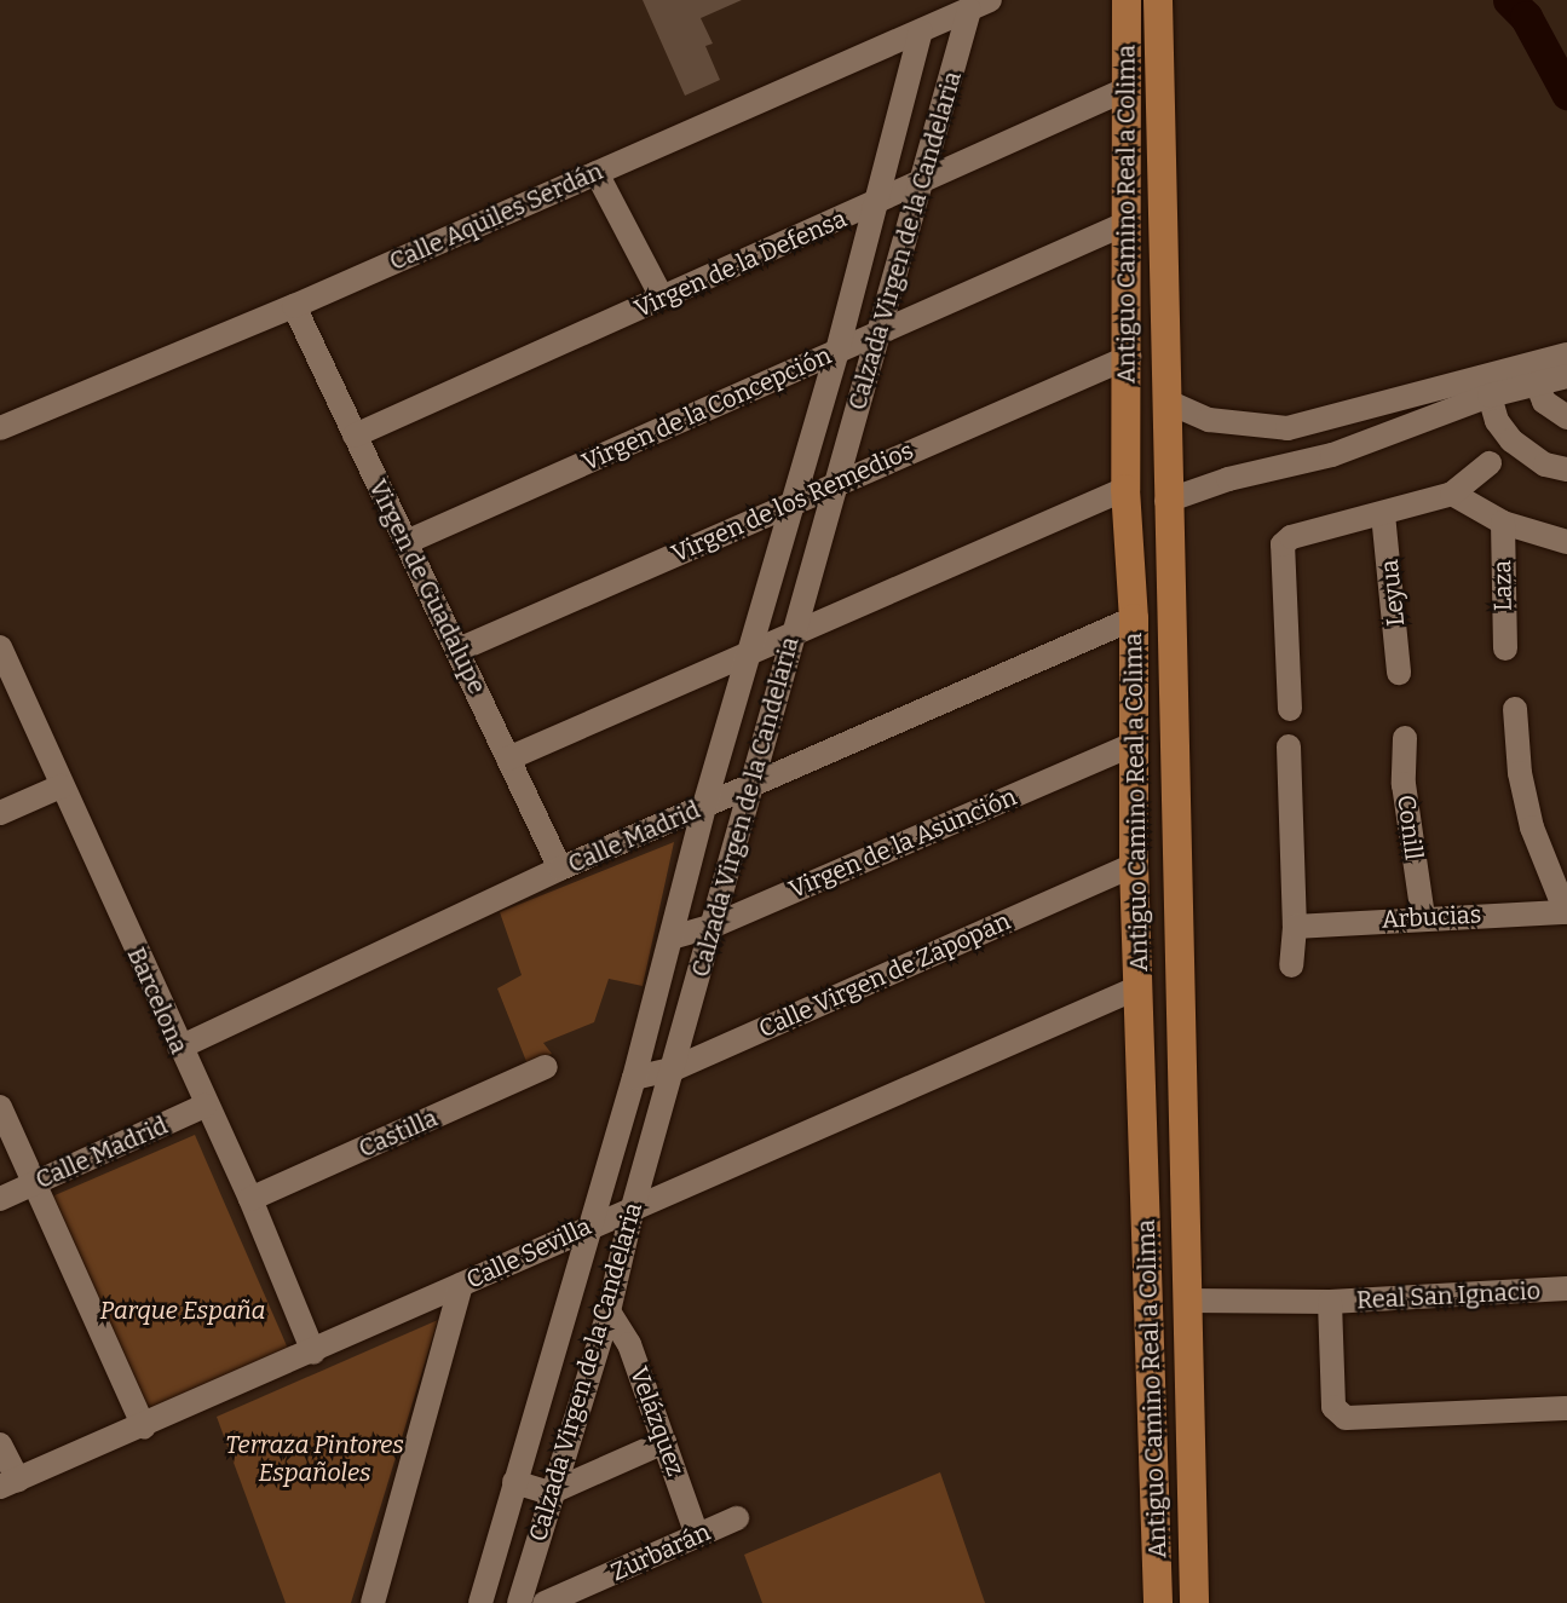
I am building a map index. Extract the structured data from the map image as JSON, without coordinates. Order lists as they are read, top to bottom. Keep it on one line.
{"streets":{"main road":["Antiguo Camino Real a Colima"],"street":["Calle Aquiles Serdán","Calzada Virgen de la Candelaria","Virgen de la Defensa","Virgen de la Concepción","Virgen de los Remedios","Laza","Virgen de Guadalupe","Leyua","Conill","Calle Madrid","Virgen de la Asunción","Arbucias","Calle Virgen de Zapopan","Barcelona","Castilla","Calle Sevilla","Real San Ignacio","Velázquez","Zurbarán"]},"crossings":[["Antiguo Camino Real a Colima","Virgen de la Defensa"],["Antiguo Camino Real a Colima","Virgen de la Concepción"],["Antiguo Camino Real a Colima","Virgen de los Remedios"],["Antiguo Camino Real a Colima","Calle Madrid"],["Antiguo Camino Real a Colima","Virgen de la Asunción"],["Antiguo Camino Real a Colima","Calle Virgen de Zapopan"],["Antiguo Camino Real a Colima","Calle Sevilla"],["Antiguo Camino Real a Colima","Real San Ignacio"],["Calle Aquiles Serdán","Calzada Virgen de la Candelaria"],["Calle Aquiles Serdán","Virgen de Guadalupe"],["Calzada Virgen de la Candelaria","Virgen de la Defensa"],["Calzada Virgen de la Candelaria","Virgen de la Concepción"],["Calzada Virgen de la Candelaria","Virgen de los Remedios"],["Calzada Virgen de la Candelaria","Calle Madrid"],["Calzada Virgen de la Candelaria","Virgen de la Asunción"],["Calzada Virgen de la Candelaria","Calle Virgen de Zapopan"],["Calzada Virgen de la Candelaria","Calle Sevilla"],["Calzada Virgen de la Candelaria","Velázquez"],["Virgen de la Defensa","Virgen de Guadalupe"],["Virgen de la Concepción","Virgen de Guadalupe"],["Virgen de los Remedios","Virgen de Guadalupe"],["Virgen de Guadalupe","Calle Madrid"],["Conill","Arbucias"],["Calle Madrid","Barcelona"],["Barcelona","Castilla"],["Barcelona","Calle Sevilla"],["Velázquez","Zurbarán"]],"parks":["Parque España","Terraza Pintores Españoles"]}
